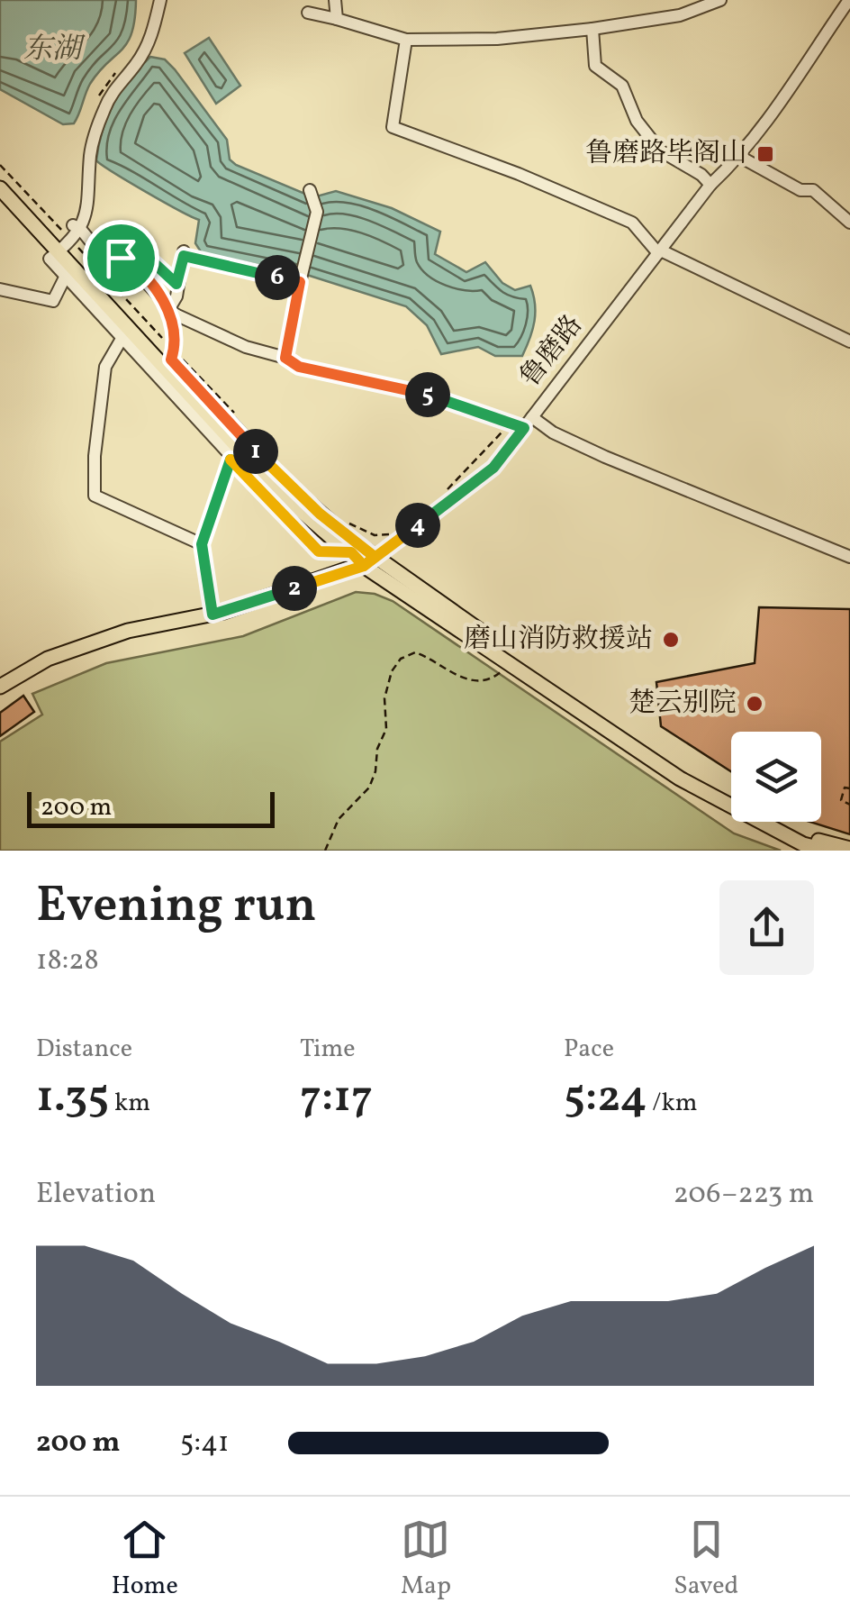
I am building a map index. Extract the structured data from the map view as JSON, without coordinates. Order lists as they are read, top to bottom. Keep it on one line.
{"streets":{"main road":["鲁磨路"]},"water":["东湖"],"places":{"transit":["鲁磨路毕阁山"],"other":["磨山消防救援站","楚云别院"]},"scale_bar":"200 m","page":{"pins":["6","5","1","4","2"],"scale":"200 m","heading":["Evening run","18:28"],"stats":[["Distance","1.35 km"],["Time","7:17"],["Pace","5:24 /km"]],"chart":["Elevation","206–223 m"],"list":[{"name":"200 m","note":"5:41"}],"tabs":["Home","Map","Saved"]}}
